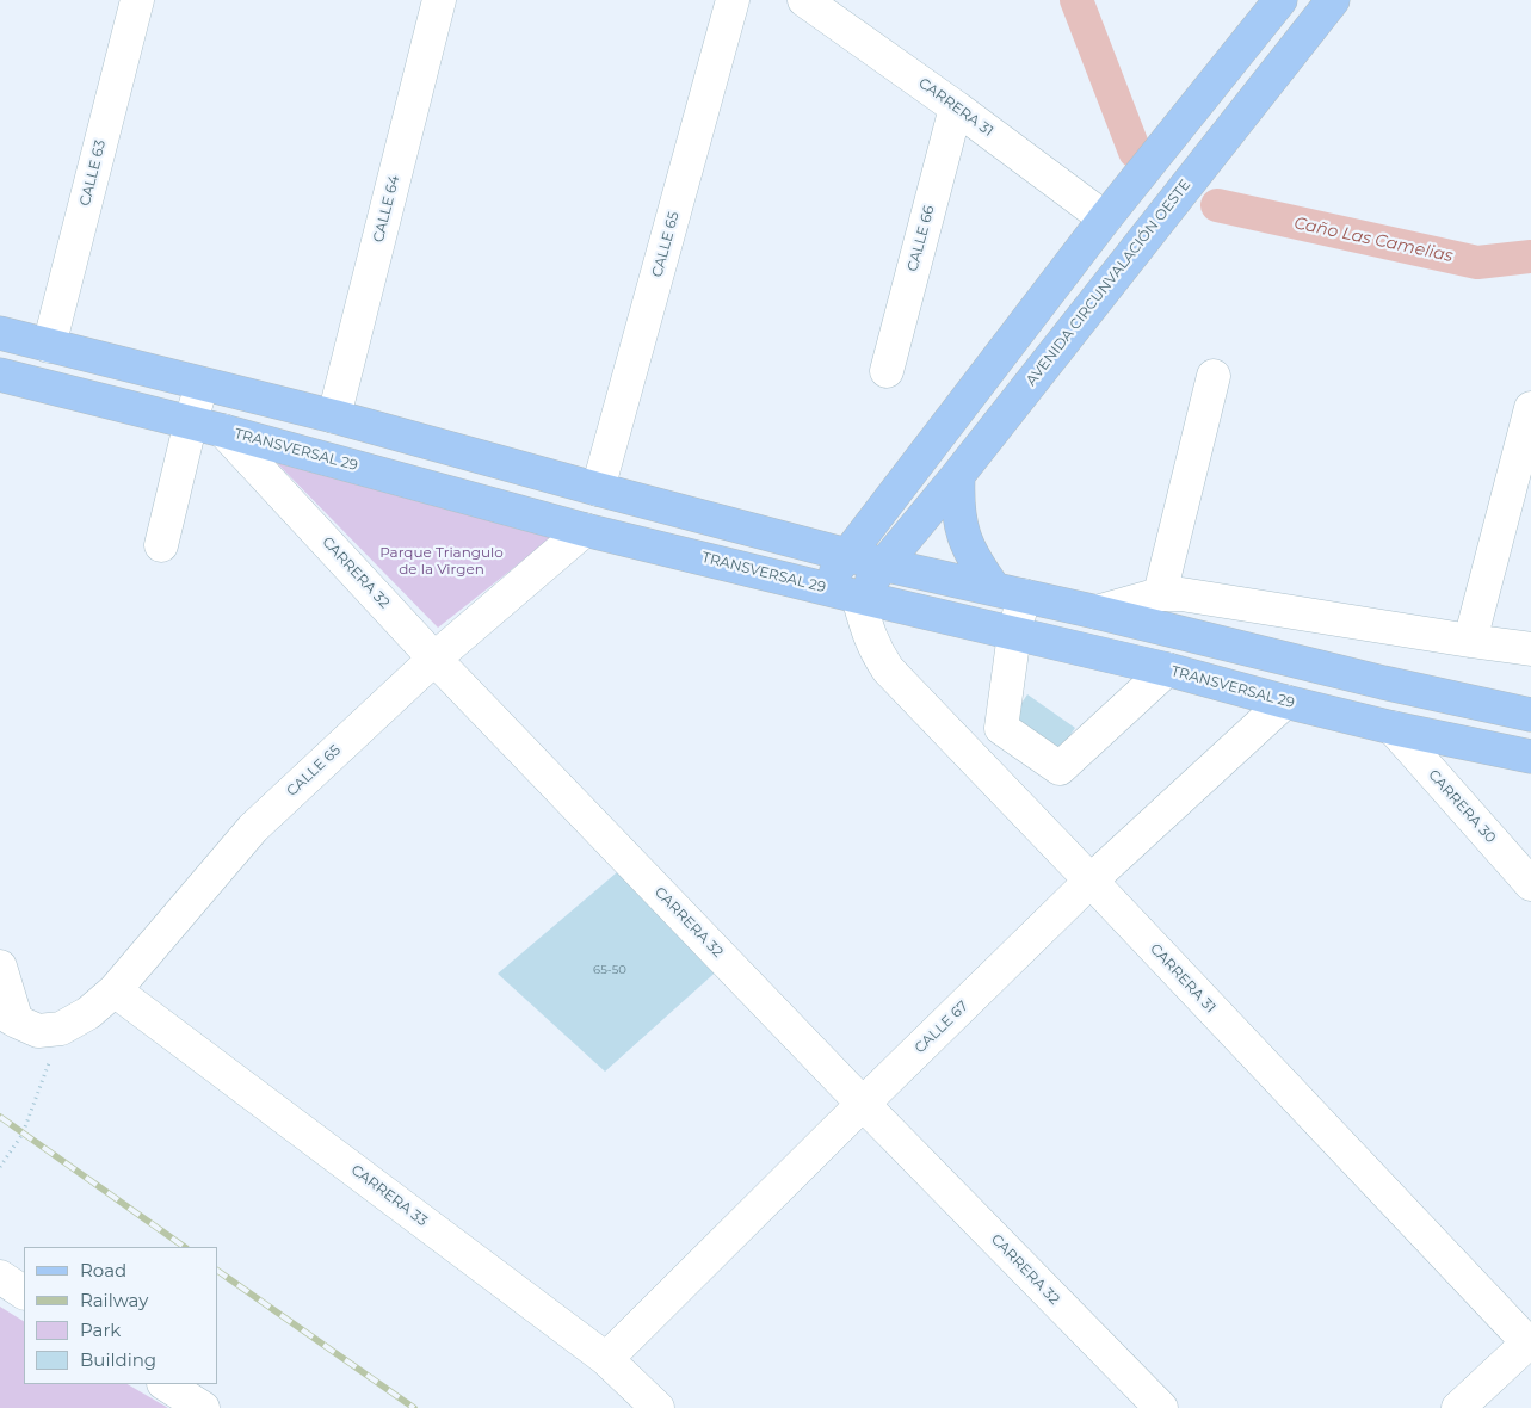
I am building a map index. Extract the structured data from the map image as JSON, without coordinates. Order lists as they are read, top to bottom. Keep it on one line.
{"streets":{"main road":["AVENIDA CIRCUNVALACIÓN OESTE","TRANSVERSAL 29"],"street":["CARRERA 31","CALLE 63","CALLE 64","CALLE 66","CALLE 65","CARRERA 32","CARRERA 30","CALLE 67","CARRERA 33"]},"crossings":[["CARRERA 31","CALLE 66"],["CARRERA 31","AVENIDA CIRCUNVALACIÓN OESTE"],["CARRERA 31","TRANSVERSAL 29"],["CARRERA 31","CALLE 67"],["CALLE 65","TRANSVERSAL 29"],["CALLE 65","CARRERA 32"],["CALLE 65","CARRERA 33"],["AVENIDA CIRCUNVALACIÓN OESTE","TRANSVERSAL 29"],["TRANSVERSAL 29","CARRERA 32"],["TRANSVERSAL 29","CARRERA 30"],["TRANSVERSAL 29","CALLE 67"],["CARRERA 32","CALLE 67"],["CALLE 67","CARRERA 33"]],"water":["Caño Las Camelias"],"parks":["Parque Triangulo de la Virgen"],"house_numbers":["65-50"],"legend":["Road","Railway","Park","Building"]}
